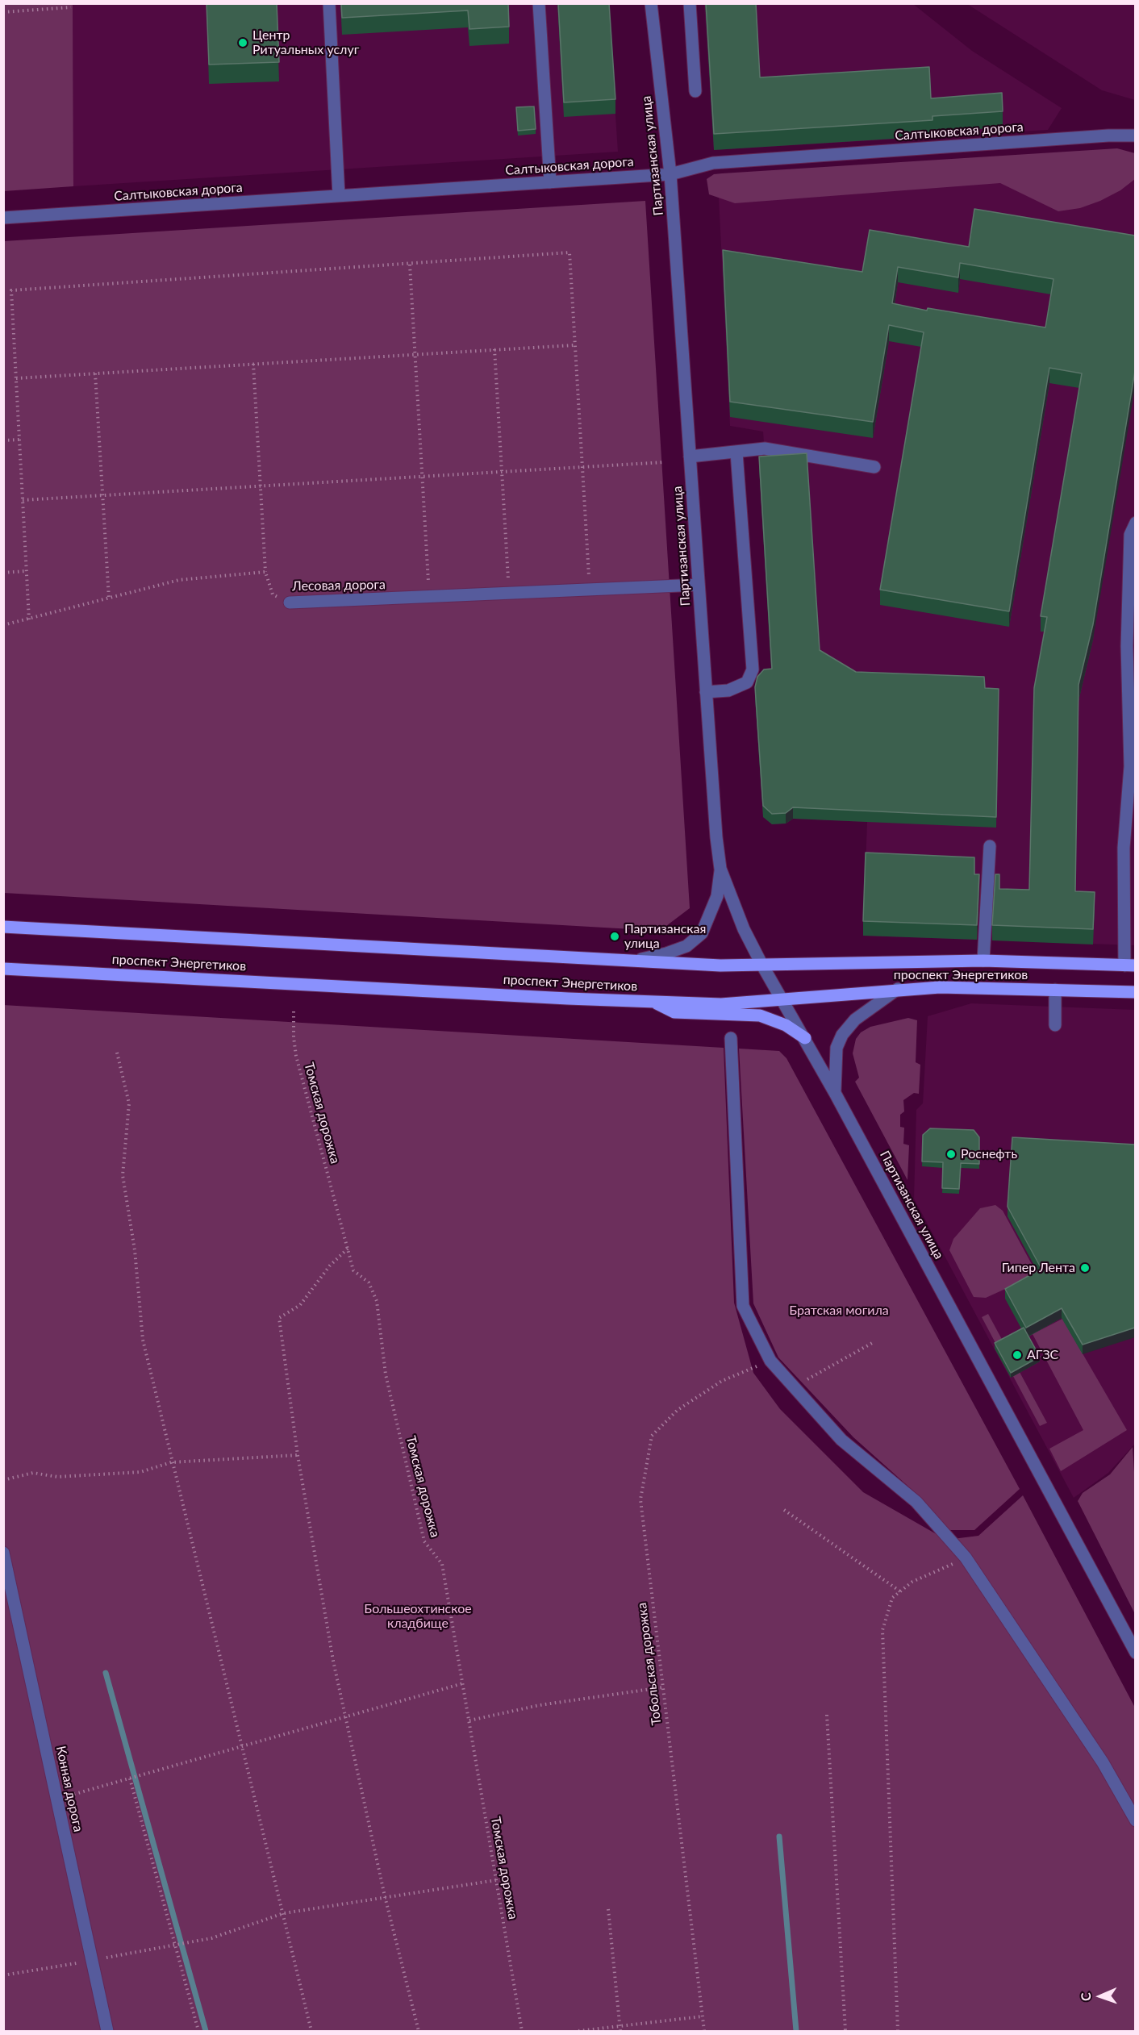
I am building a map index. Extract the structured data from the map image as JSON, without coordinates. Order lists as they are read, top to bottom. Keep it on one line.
{"streets":{"main road":["проспект Энергетиков"],"street":["Салтыковская дорога","Партизанская улица","Лесовая дорога","Конная дорога"],"path":["Томская дорожка","Тобольская дорожка"]},"crossings":[["Салтыковская дорога","Партизанская улица"],["Партизанская улица","Лесовая дорога"],["Партизанская улица","проспект Энергетиков"]],"parks":["Братская могила","Большеохтинское кладбище"],"places":["Центр Ритуальных услуг","Партизанская улица","Роснефть","Гипер Лента","АГЗС"],"north":"left"}
